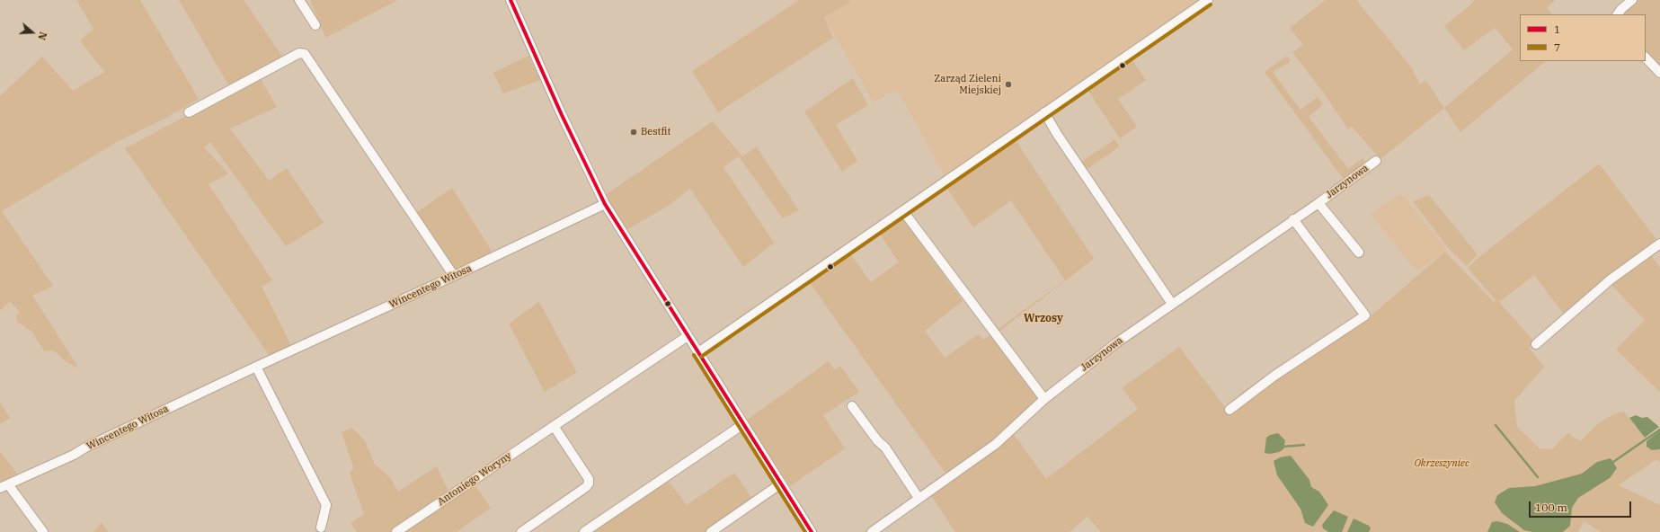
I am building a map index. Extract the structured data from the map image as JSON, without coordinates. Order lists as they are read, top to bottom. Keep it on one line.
{"streets":{"street":["Jarzynowa","Wincentego Witosa","Antoniego Woryny"]},"districts":["Wrzosy"],"parks":["Okrzeszyniec"],"places":["Zarząd Zieleni Miejskiej","Bestfit"],"lines":["transit line 1","transit line 7"],"legend":["1","7"],"scale_bar":"100 m","north":"right"}
